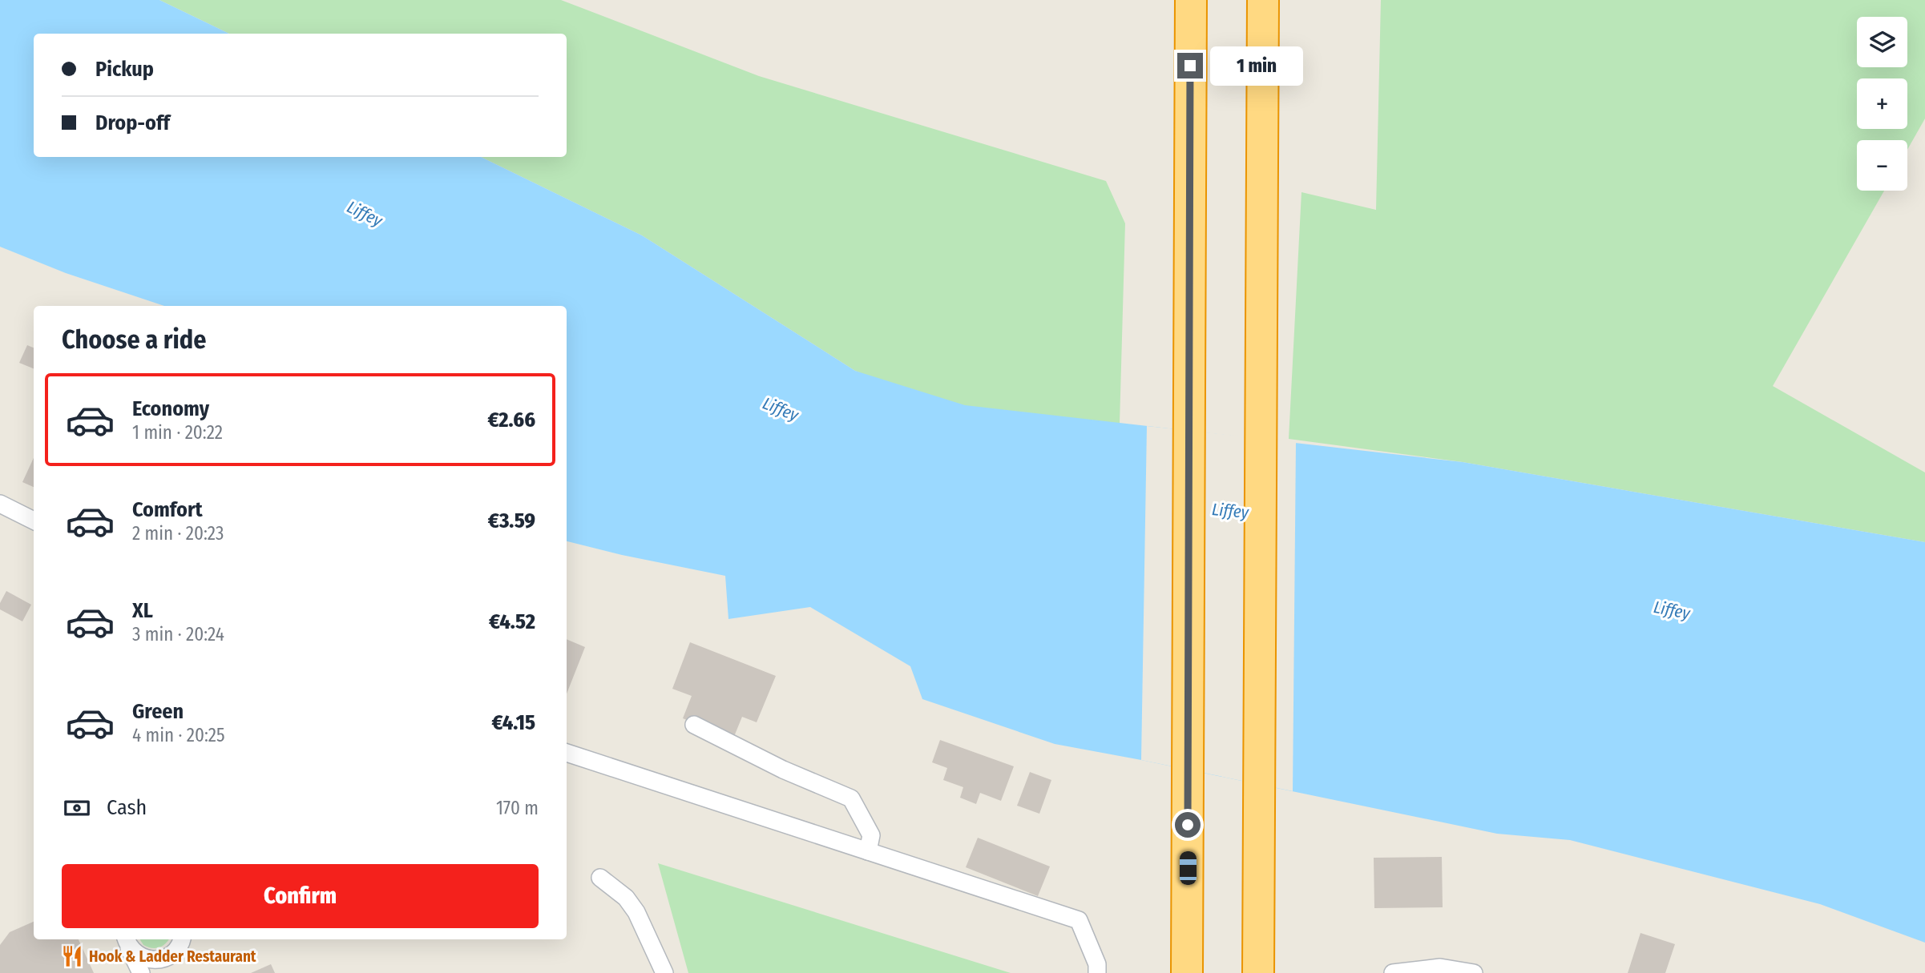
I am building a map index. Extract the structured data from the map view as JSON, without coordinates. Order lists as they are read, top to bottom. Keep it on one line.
{"water":["Liffey"],"places":{"restaurant":["Hook & Ladder Restaurant"]},"page":{"map_buttons":["+","−"],"banner":["Pickup","Drop-off"],"bubble":"1 min","heading":"Choose a ride","list":[{"name":"Economy","note":"1 min · 20:22","value":"€2.66"},{"name":"Comfort","note":"2 min · 20:23","value":"€3.59"},{"name":"XL","note":"3 min · 20:24","value":"€4.52"},{"name":"Green","note":"4 min · 20:25","value":"€4.15"}],"pay":["Cash","170 m"],"buttons":"Confirm"}}
